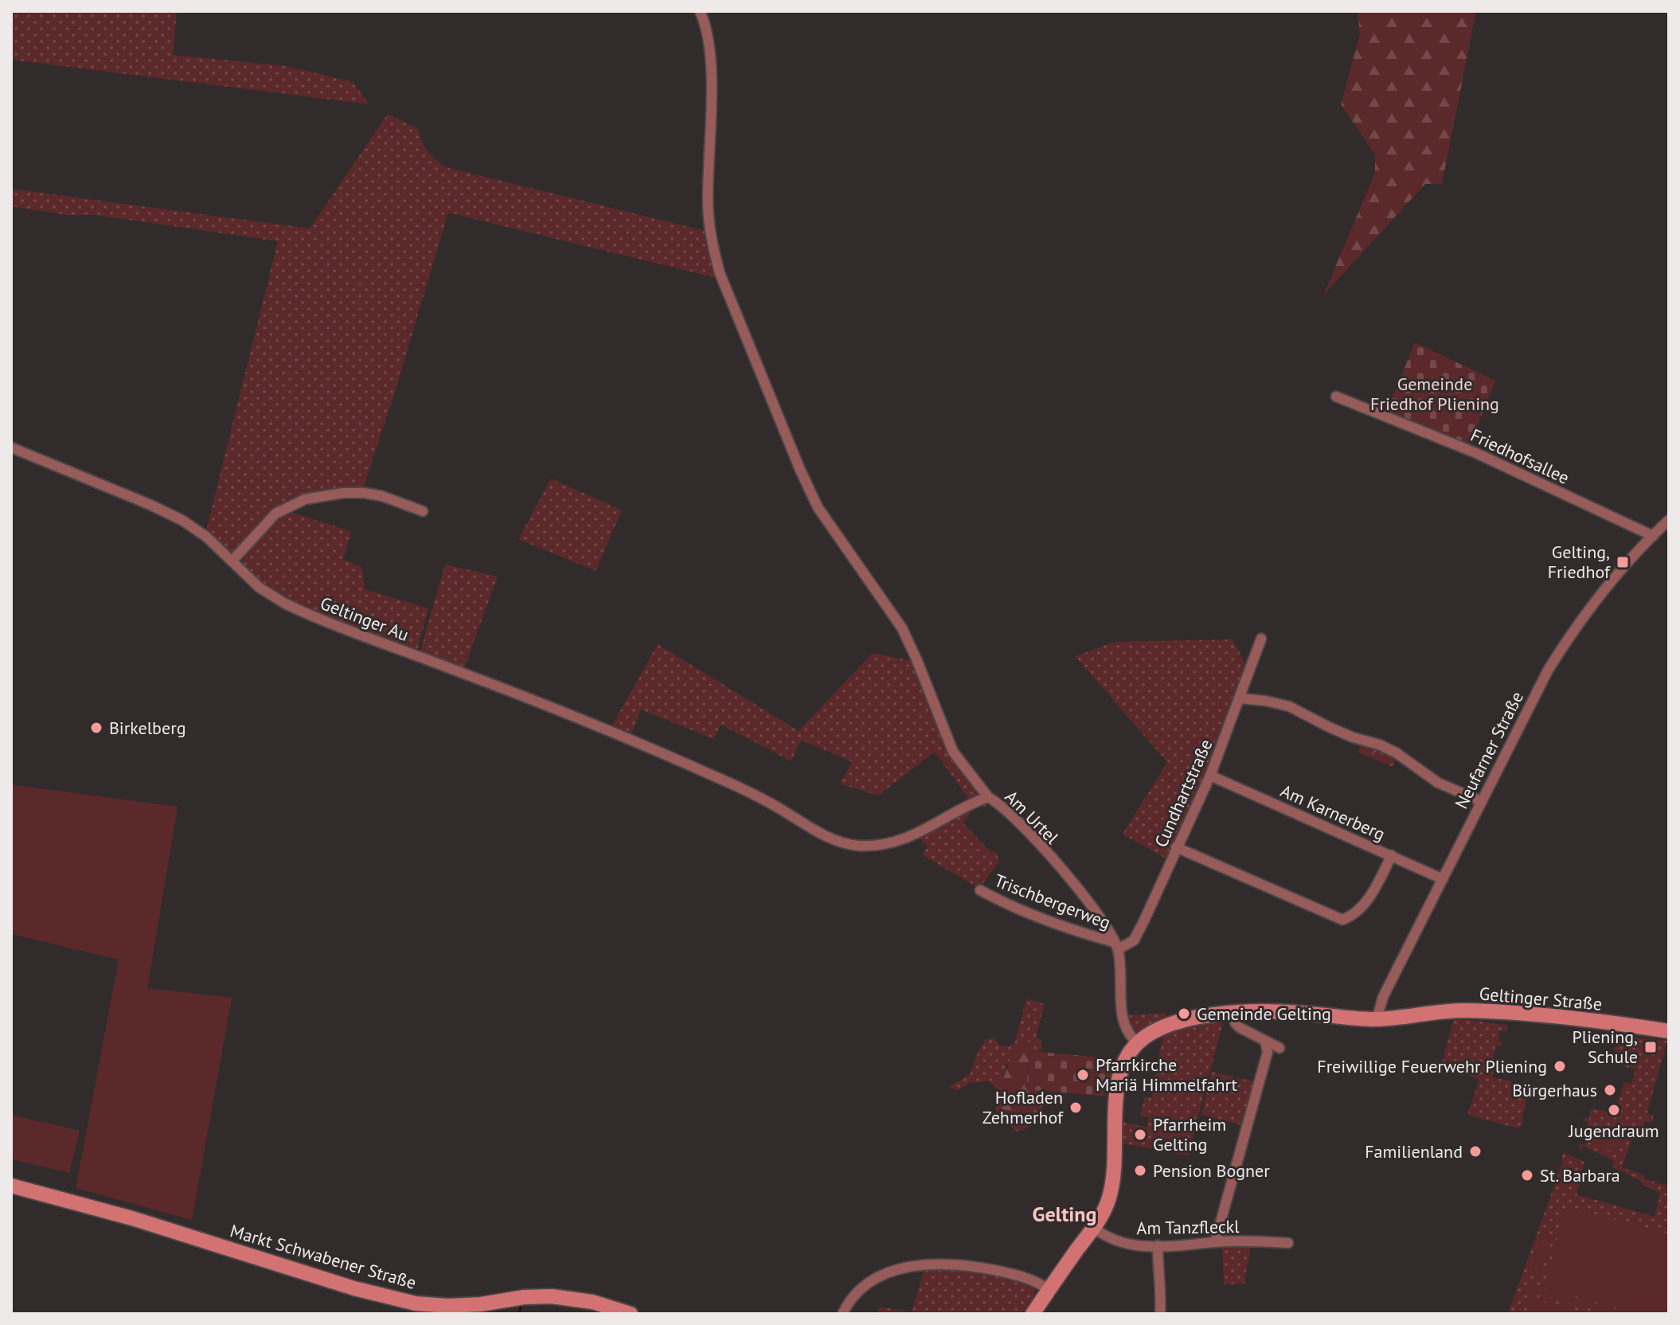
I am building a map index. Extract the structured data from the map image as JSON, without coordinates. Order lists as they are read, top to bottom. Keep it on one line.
{"streets":{"main road":["Geltinger Straße","Markt Schwabener Straße"],"street":["Friedhofsallee","Geltinger Au","Neufarner Straße","Cundhartstraße","Am Karnerberg","Am Urtel","Trischbergerweg","Am Tanzfleckl"]},"crossings":[["Friedhofsallee","Neufarner Straße"],["Geltinger Au","Am Urtel"],["Neufarner Straße","Am Karnerberg"],["Neufarner Straße","Geltinger Straße"],["Cundhartstraße","Am Karnerberg"],["Cundhartstraße","Am Urtel"],["Cundhartstraße","Trischbergerweg"],["Am Urtel","Trischbergerweg"]],"districts":["Gelting"],"parks":["Gemeinde Friedhof Pliening"],"places":{"transit":["Gelting, Friedhof","Pliening, Schule"],"other":["Birkelberg","Gemeinde Gelting","Freiwillige Feuerwehr Pliening","Pfarrkirche Mariä Himmelfahrt","Bürgerhaus","Hofladen Zehmerhof","Jugendraum","Pfarrheim Gelting","Familienland","Pension Bogner","St. Barbara"]}}
